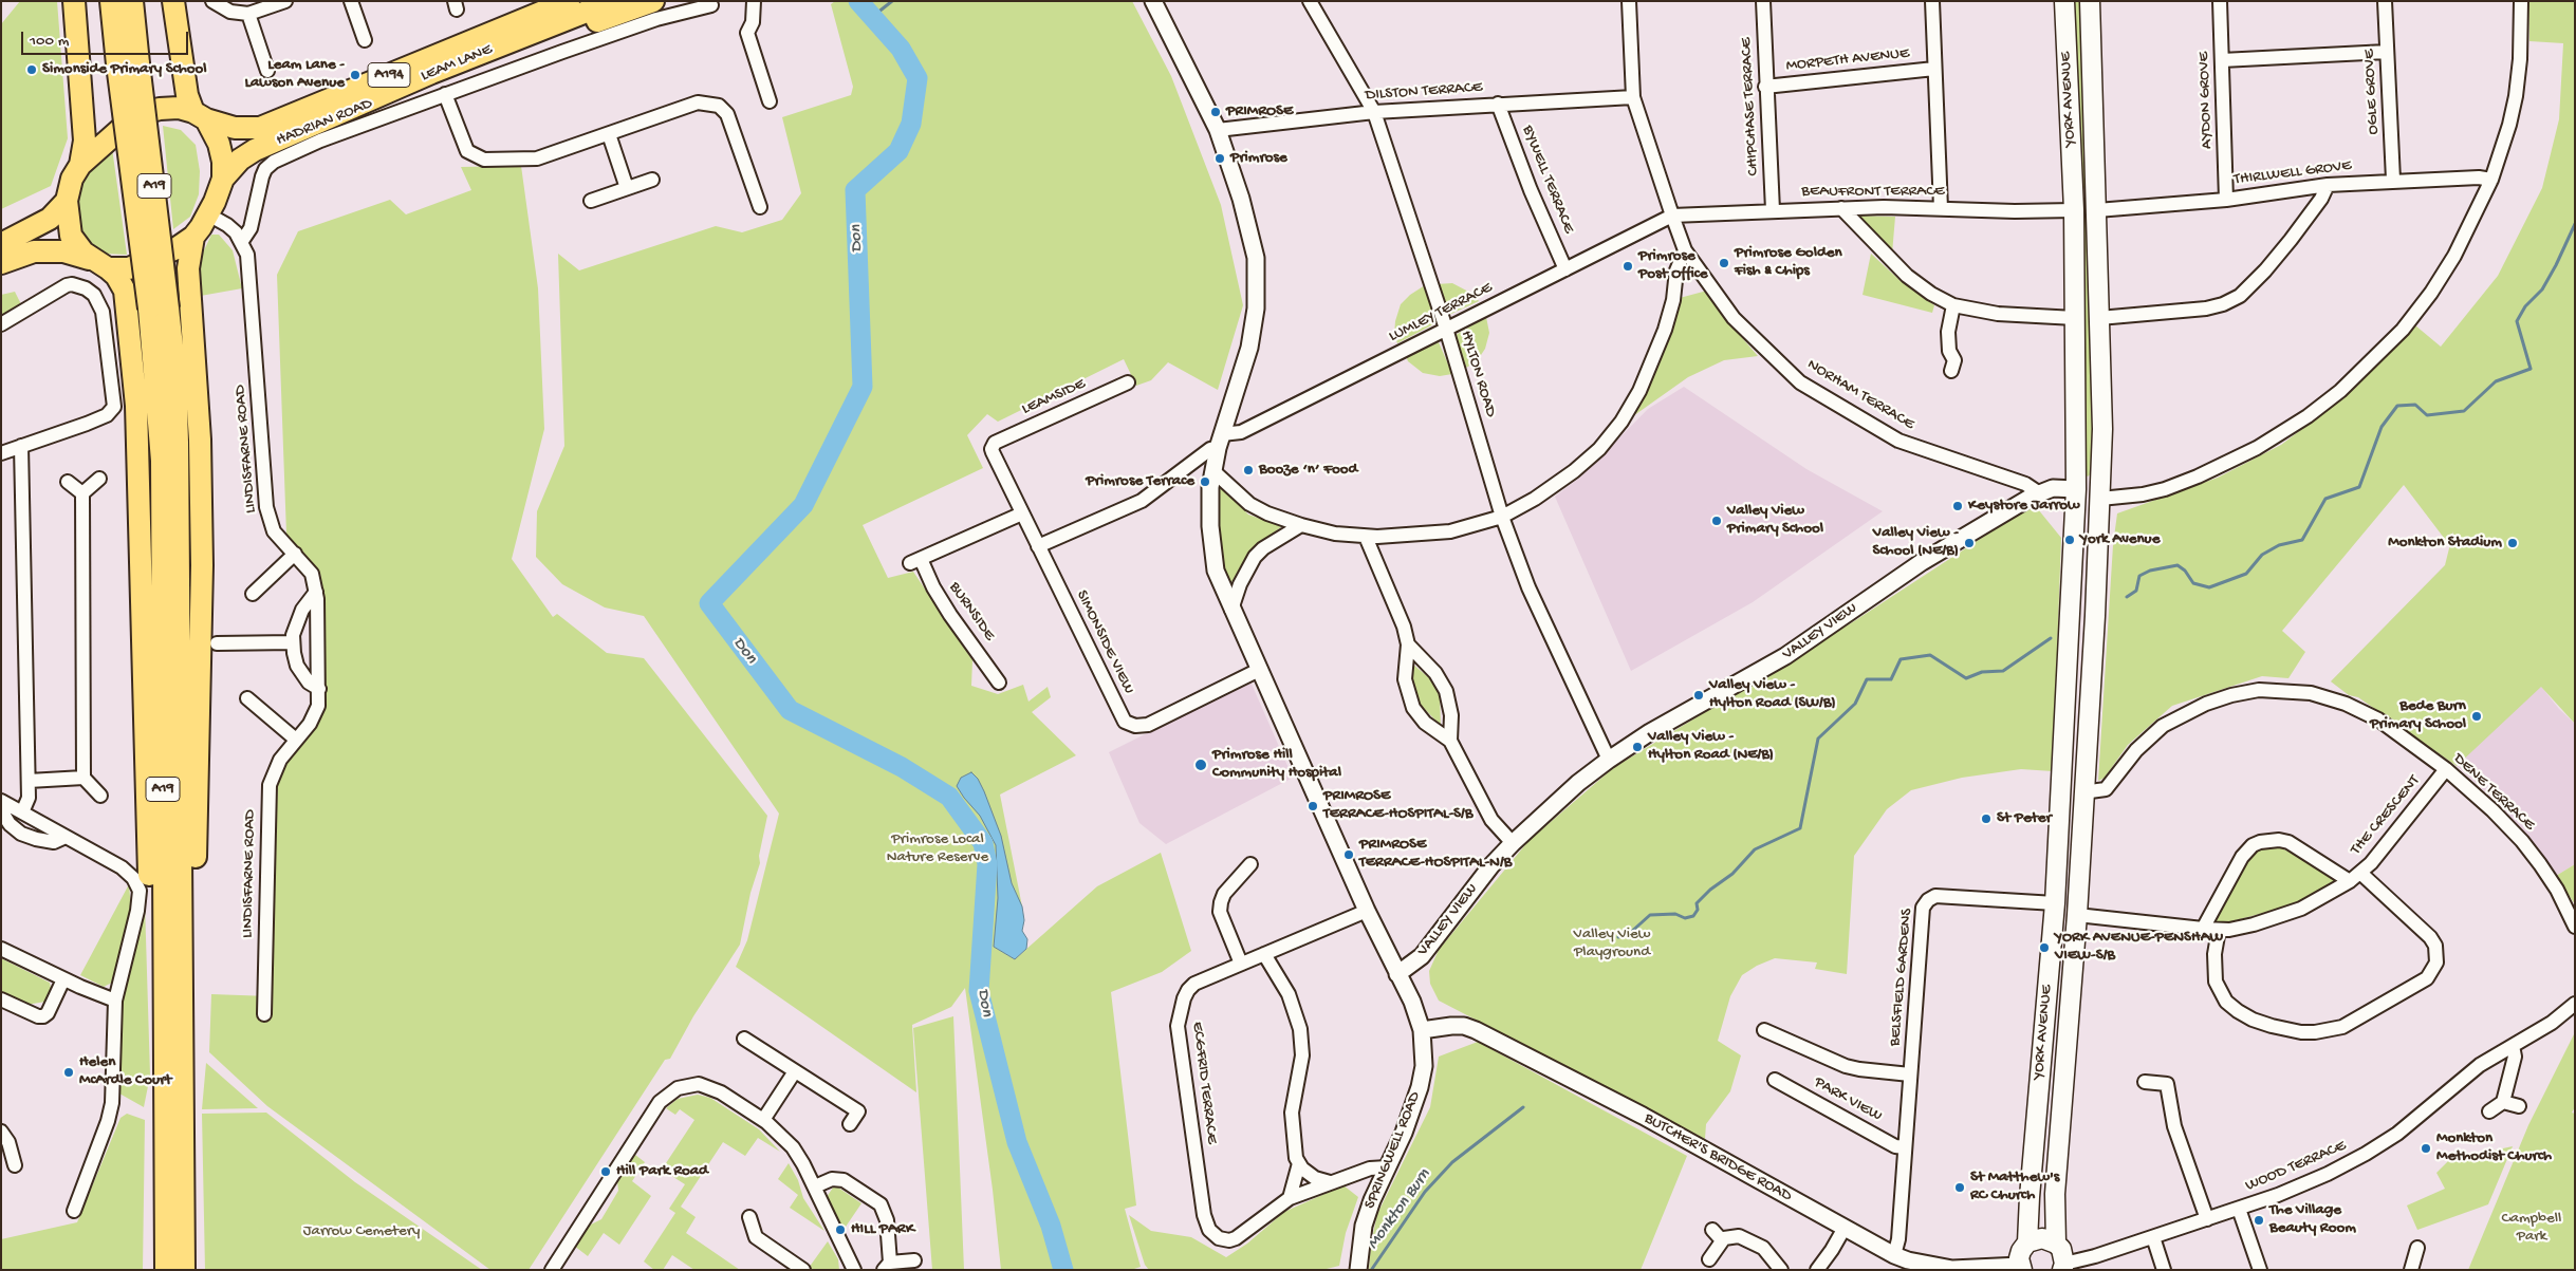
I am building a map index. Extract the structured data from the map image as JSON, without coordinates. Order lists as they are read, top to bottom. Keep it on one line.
{"streets":{"highway":["LEAM LANE","A194","A19"],"main road":["YORK AVENUE"],"street":["MORPETH AVENUE","DILSTON TERRACE","OGLE GROVE","AYDON GROVE","CHIPCHASE TERRACE","HADRIAN ROAD","THIRLWELL GROVE","BYWELL TERRACE","BEAUFRONT TERRACE","LUMLEY TERRACE","HYLTON ROAD","NORHAM TERRACE","LEAMSIDE","LINDISFARNE ROAD","BURNSIDE","VALLEY VIEW","SIMONSIDE VIEW","DENE TERRACE","THE CRESCENT","BELSFIELD GARDENS","ECGFRID TERRACE","PARK VIEW","SPRINGWELL ROAD","BUTCHER'S BRIDGE ROAD","WOOD TERRACE"]},"crossings":[["MORPETH AVENUE","CHIPCHASE TERRACE"],["LEAM LANE","A194"],["LEAM LANE","LINDISFARNE ROAD"],["A194","LINDISFARNE ROAD"],["DILSTON TERRACE","BYWELL TERRACE"],["DILSTON TERRACE","HYLTON ROAD"],["DILSTON TERRACE","NORHAM TERRACE"],["OGLE GROVE","THIRLWELL GROVE"],["YORK AVENUE","THIRLWELL GROVE"],["YORK AVENUE","BEAUFRONT TERRACE"],["YORK AVENUE","VALLEY VIEW"],["YORK AVENUE","DENE TERRACE"],["YORK AVENUE","THE CRESCENT"],["YORK AVENUE","BELSFIELD GARDENS"],["YORK AVENUE","BUTCHER'S BRIDGE ROAD"],["YORK AVENUE","WOOD TERRACE"],["AYDON GROVE","THIRLWELL GROVE"],["CHIPCHASE TERRACE","BEAUFRONT TERRACE"],["HADRIAN ROAD","LINDISFARNE ROAD"],["BYWELL TERRACE","LUMLEY TERRACE"],["BEAUFRONT TERRACE","LUMLEY TERRACE"],["BEAUFRONT TERRACE","NORHAM TERRACE"],["LUMLEY TERRACE","HYLTON ROAD"],["LUMLEY TERRACE","NORHAM TERRACE"],["LUMLEY TERRACE","SIMONSIDE VIEW"],["HYLTON ROAD","VALLEY VIEW"],["NORHAM TERRACE","VALLEY VIEW"],["LEAMSIDE","SIMONSIDE VIEW"],["BURNSIDE","SIMONSIDE VIEW"],["VALLEY VIEW","SPRINGWELL ROAD"],["DENE TERRACE","THE CRESCENT"],["BELSFIELD GARDENS","PARK VIEW"],["BELSFIELD GARDENS","BUTCHER'S BRIDGE ROAD"],["ECGFRID TERRACE","SPRINGWELL ROAD"],["SPRINGWELL ROAD","BUTCHER'S BRIDGE ROAD"]],"water":["Don","Monkton Burn"],"parks":["Primrose Local Nature Reserve","Valley View Playground","Campbell Park","Jarrow Cemetery"],"places":["Simonside Primary School","Leam Lane - Lawson Avenue","PRIMROSE","Primrose","Primrose Golden Fish & Chips","Primrose Post Office","Booze ‘n’ Food","Primrose Terrace","Keystore Jarrow","Valley View Primary School","York Avenue","Valley View - School (NE/B)","Monkton Stadium","Valley View - Hylton Road (SW/B)","Bede Burn Primary School","Valley View - Hylton Road (NE/B)","Primrose Hill Community Hospital","PRIMROSE TERRACE-HOSPITAL-S/B","St Peter","PRIMROSE TERRACE-HOSPITAL-N/B","YORK AVENUE-PENSHAW VIEW-S/B","Helen McArdle Court","Monkton Methodist Church","Hill Park Road","St Matthew's RC Church","The Village Beauty Room","HILL PARK"],"scale_bar":"100 m"}
